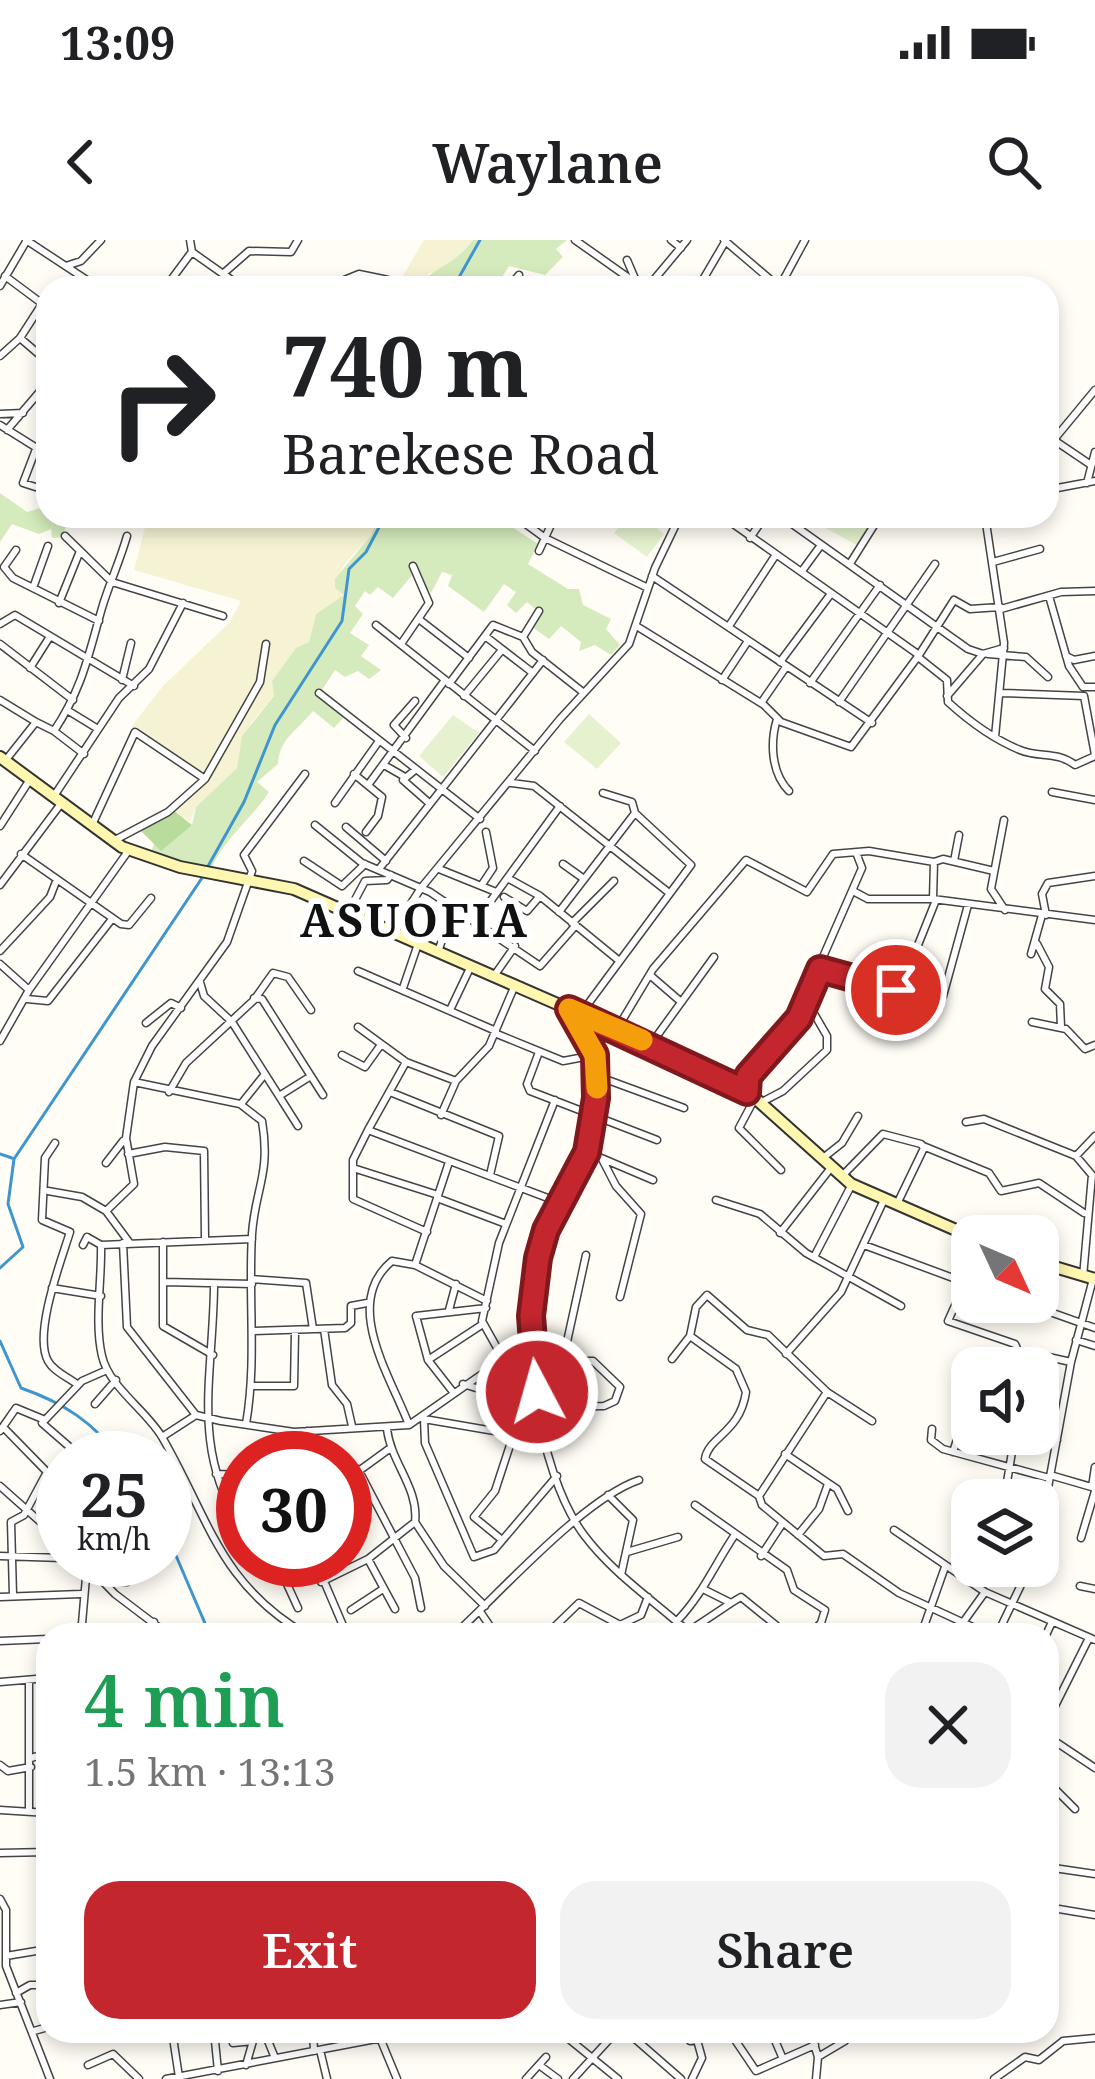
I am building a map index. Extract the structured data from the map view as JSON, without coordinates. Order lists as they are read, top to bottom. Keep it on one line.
{"districts":["ASUOFIA"],"north":"bottom right","page":{"status":"13:09","header":"Waylane","turn":["740 m","Barekese Road"],"speed":"25 km/h","limit":"30","heading":["4 min","1.5 km · 13:13"],"buttons":["Exit","Share"]}}
